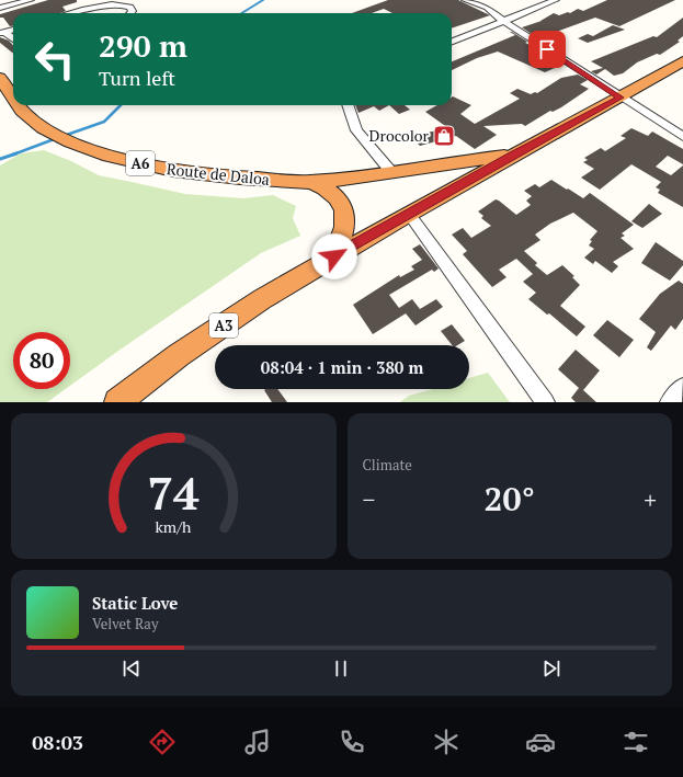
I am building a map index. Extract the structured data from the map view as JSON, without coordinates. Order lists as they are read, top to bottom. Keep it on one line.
{"streets":{"highway":["A6","Route de Daloa","A3"]},"crossings":[["A6","Route de Daloa"],["A6","A3"]],"places":{"shop":["Drocolor"]},"page":{"turn":["290 m","Turn left"],"limit":"80","trip":"08:04 · 1 min · 380 m","tile":"Climate","heat":["−","20°","+"],"song":["Static Love","Velvet Ray"],"tabs":"08:03","gauge":["74","km/h"]}}
